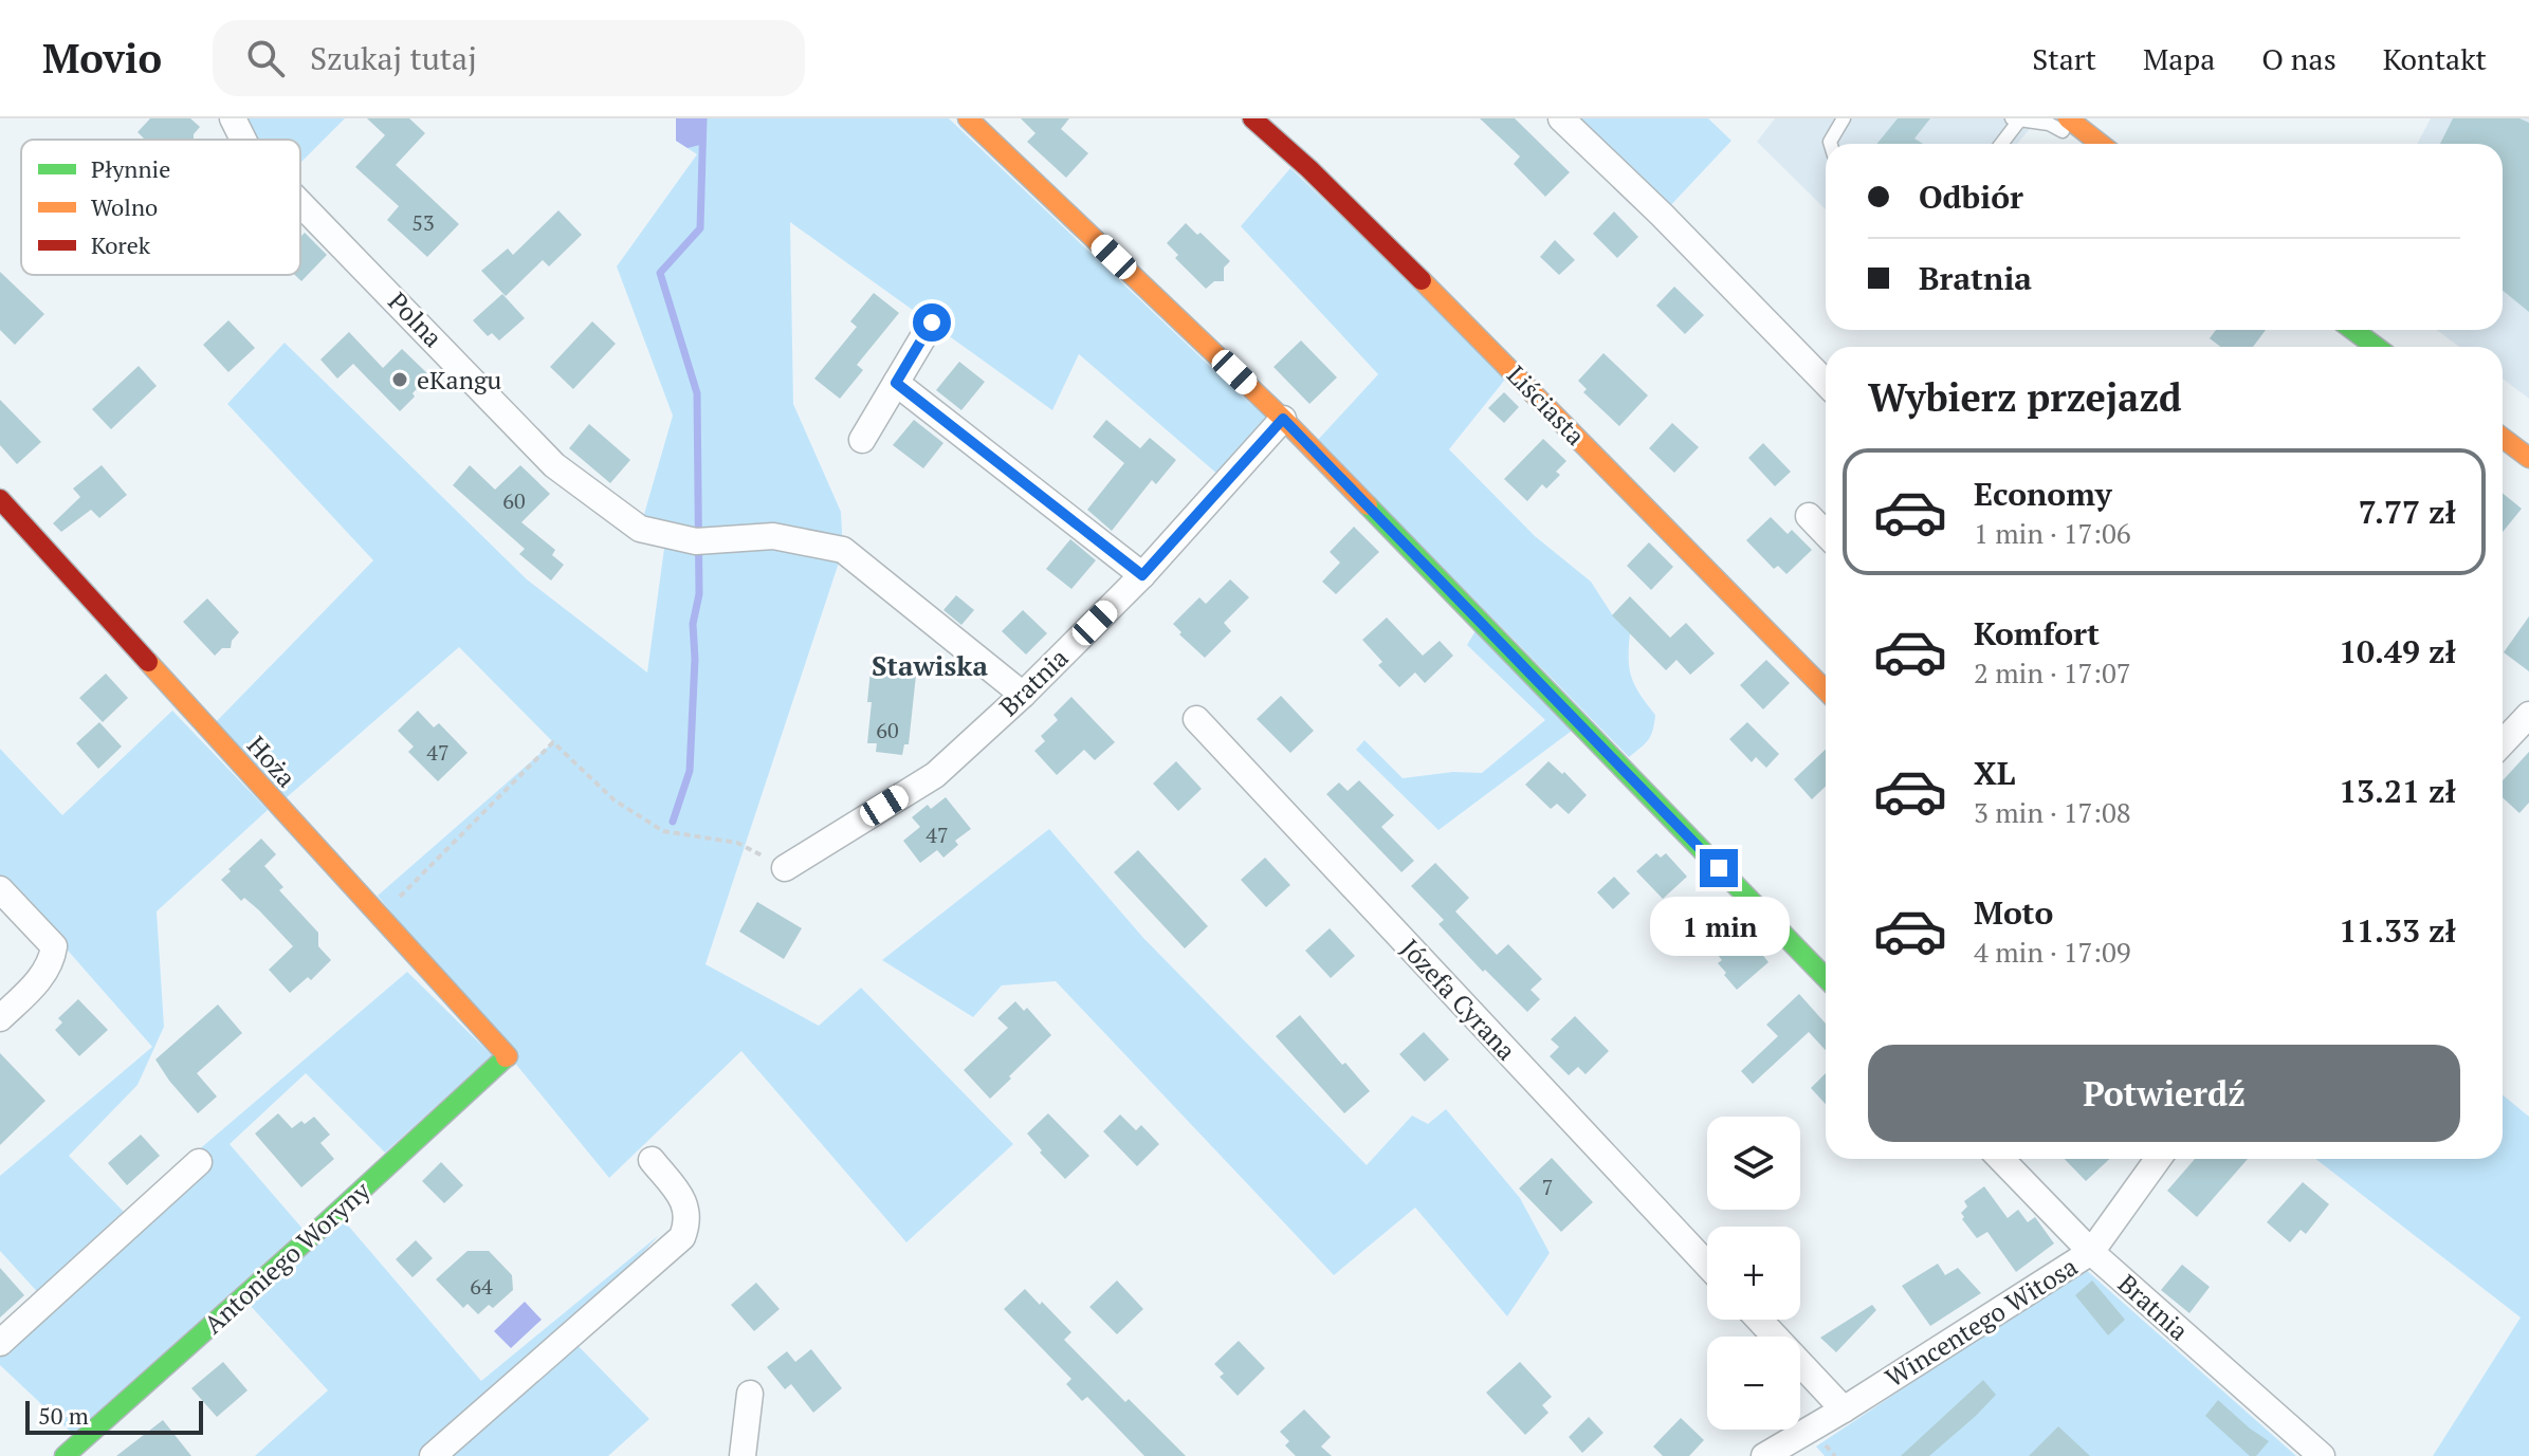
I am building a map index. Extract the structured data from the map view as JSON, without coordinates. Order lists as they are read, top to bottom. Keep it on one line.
{"streets":{"street":["Polna","Liściasta","Bratnia","Hoża","Józefa Cyrana","Antoniego Woryny","Wincentego Witosa"]},"crossings":[["Polna","Bratnia"],["Bratnia","Wincentego Witosa"],["Hoża","Antoniego Woryny"]],"districts":["Stawiska"],"places":["eKangu"],"house_numbers":["53","60","60","47","47","7","64"],"legend":["Płynnie","Wolno","Korek"],"scale_bar":"50 m","page":{"header":"Movio","search":"Szukaj tutaj","nav":["Start","Mapa","O nas","Kontakt"],"banner":["Odbiór","Bratnia"],"heading":"Wybierz przejazd","list":[{"name":"Economy","note":"1 min · 17:06","value":"7.77 zł"},{"name":"Komfort","note":"2 min · 17:07","value":"10.49 zł"},{"name":"XL","note":"3 min · 17:08","value":"13.21 zł"},{"name":"Moto","note":"4 min · 17:09","value":"11.33 zł"}],"bubble":"1 min","buttons":"Potwierdź","map_buttons":["+","−"],"scale":"50 m"}}
